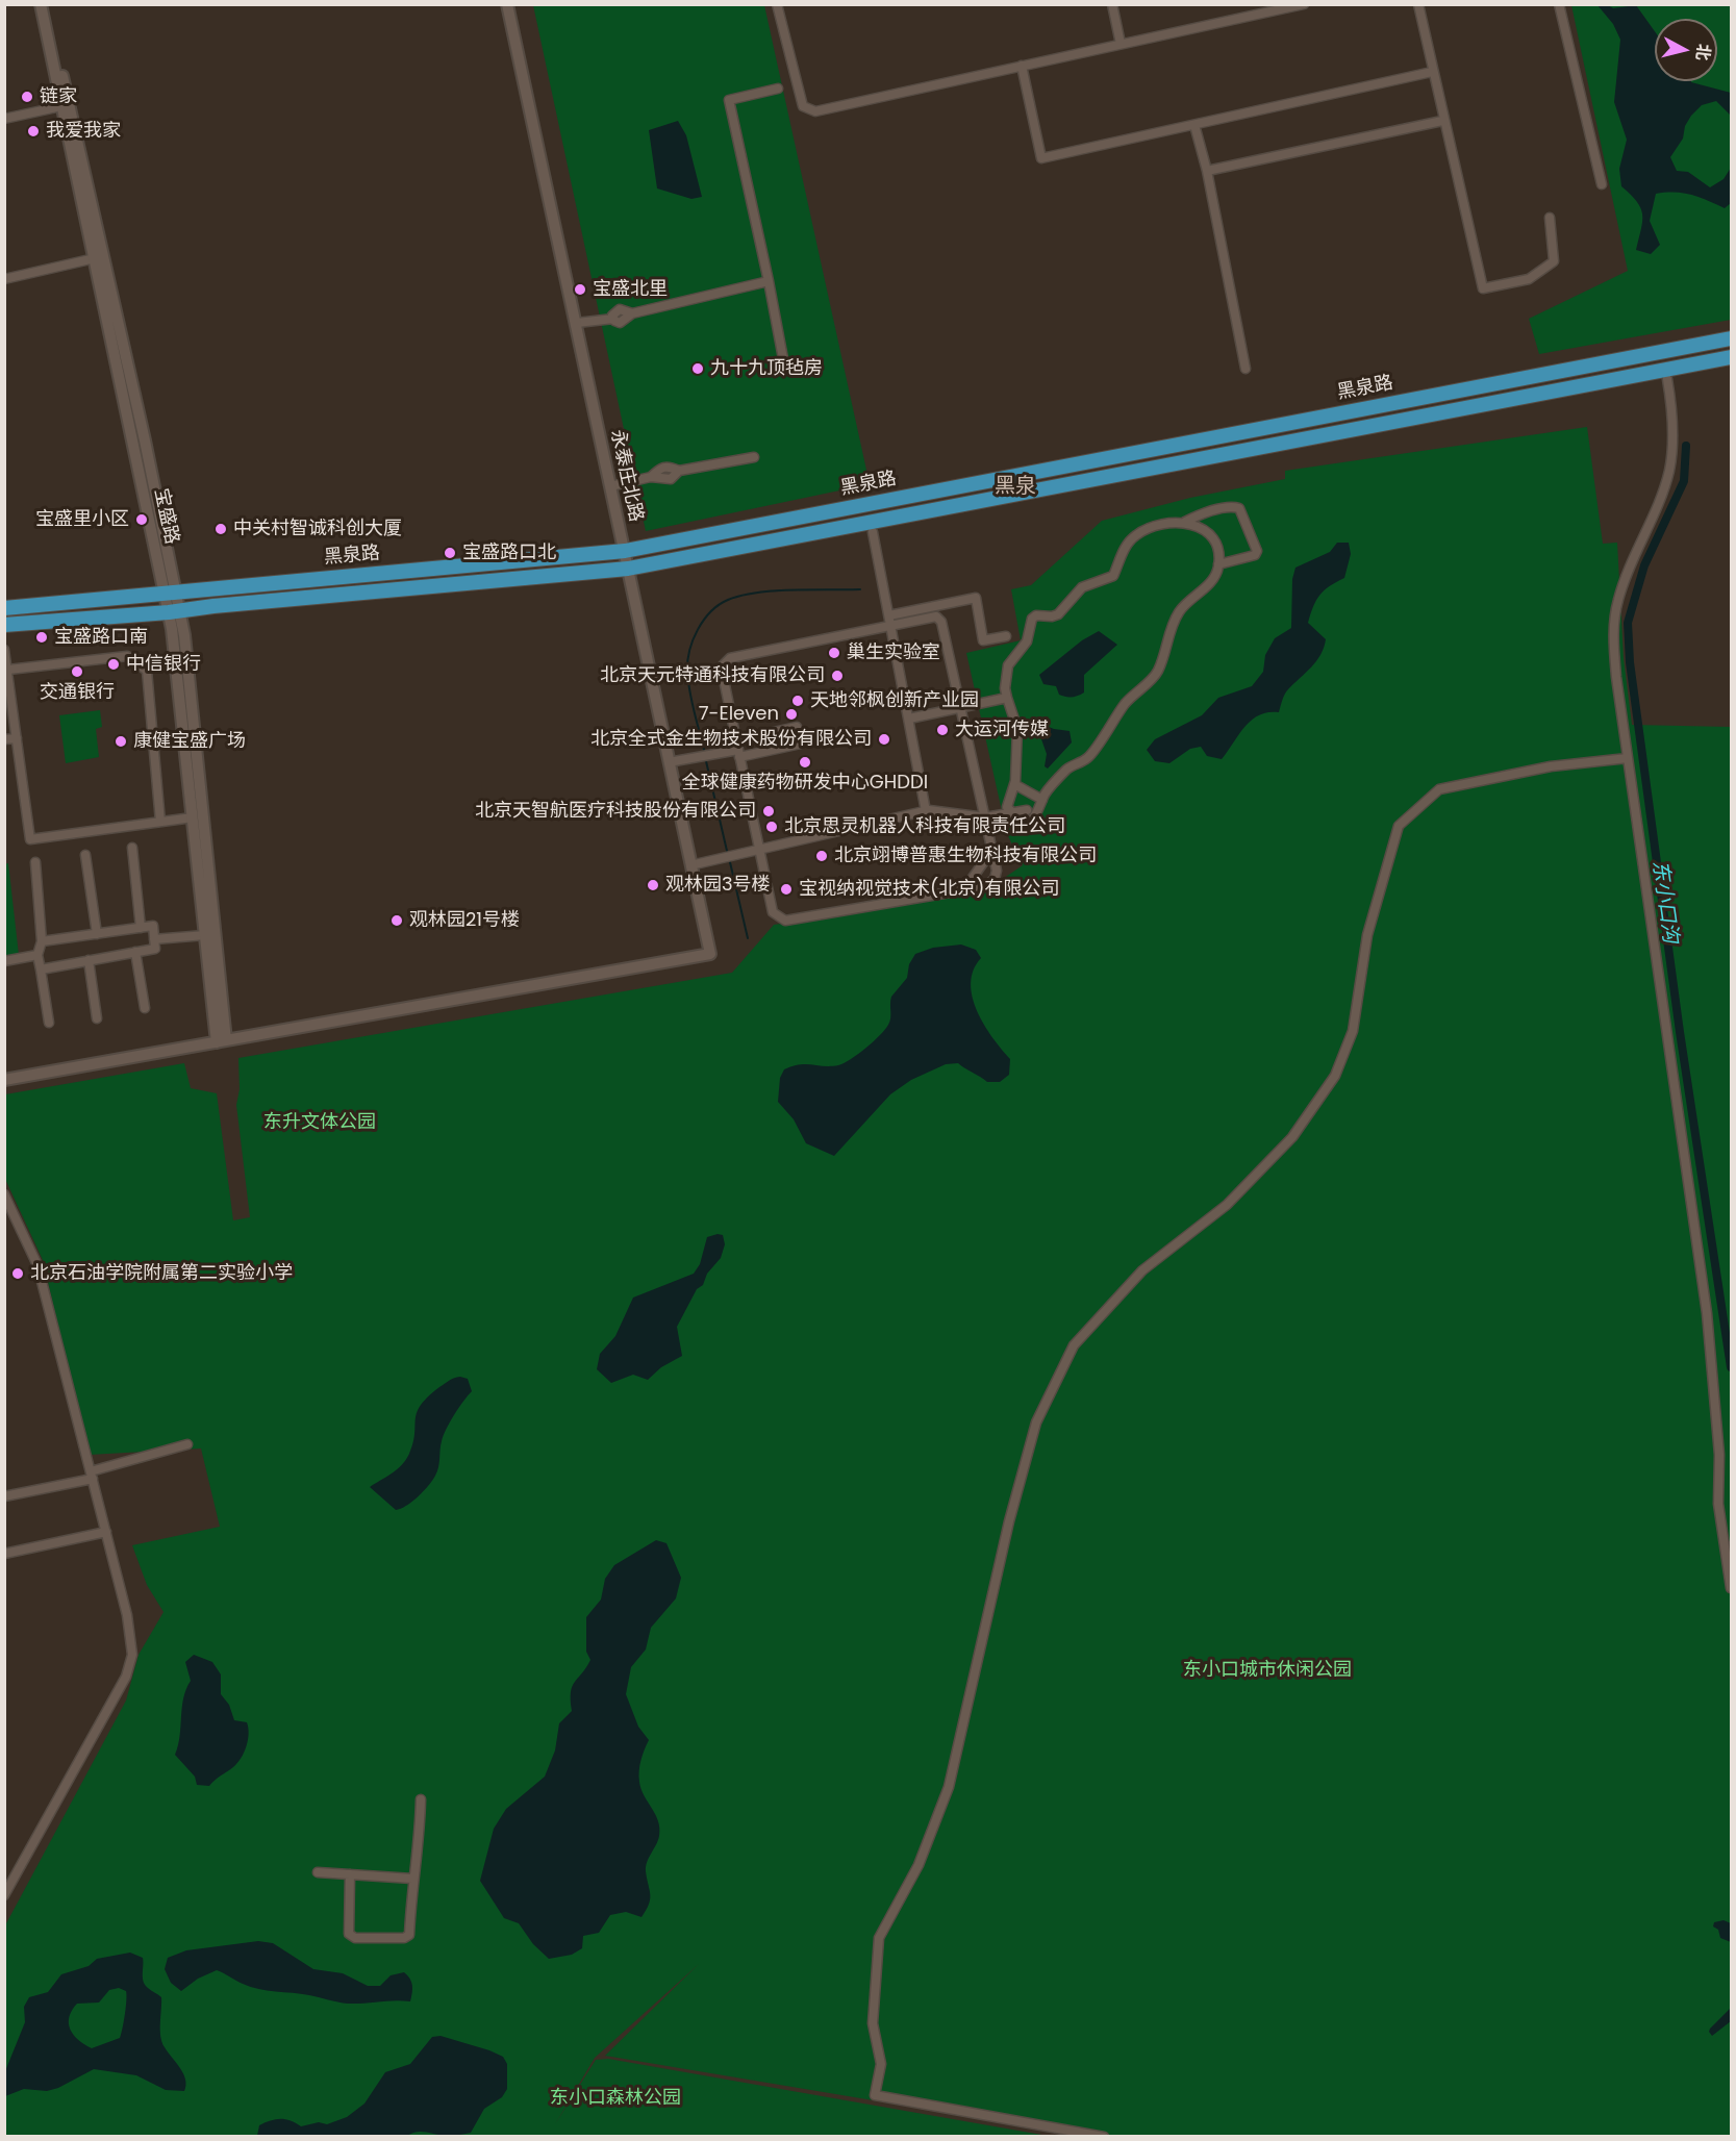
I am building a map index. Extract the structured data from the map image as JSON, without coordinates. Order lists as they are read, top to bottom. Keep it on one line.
{"streets":{"main road":["黑泉路"],"street":["永泰庄北路","宝盛路"]},"crossings":[["黑泉路","永泰庄北路"],["黑泉路","宝盛路"],["永泰庄北路","宝盛路"]],"districts":["黑泉"],"water":["东小口沟"],"parks":["东升文体公园","东小口城市休闲公园","东小口森林公园"],"places":["链家","我爱我家","宝盛北里","九十九顶毡房","宝盛里小区","中关村智诚科创大厦","宝盛路口北","宝盛路口南","巢生实验室","中信银行","交通银行","北京天元特通科技有限公司","天地邻枫创新产业园","7-Eleven","大运河传媒","北京全式金生物技术股份有限公司","康健宝盛广场","全球健康药物研发中心GHDDI","北京天智航医疗科技股份有限公司","北京思灵机器人科技有限责任公司","北京翊博普惠生物科技有限公司","观林园3号楼","宝视纳视觉技术(北京)有限公司","观林园21号楼","北京石油学院附属第二实验小学"],"north":"right"}
